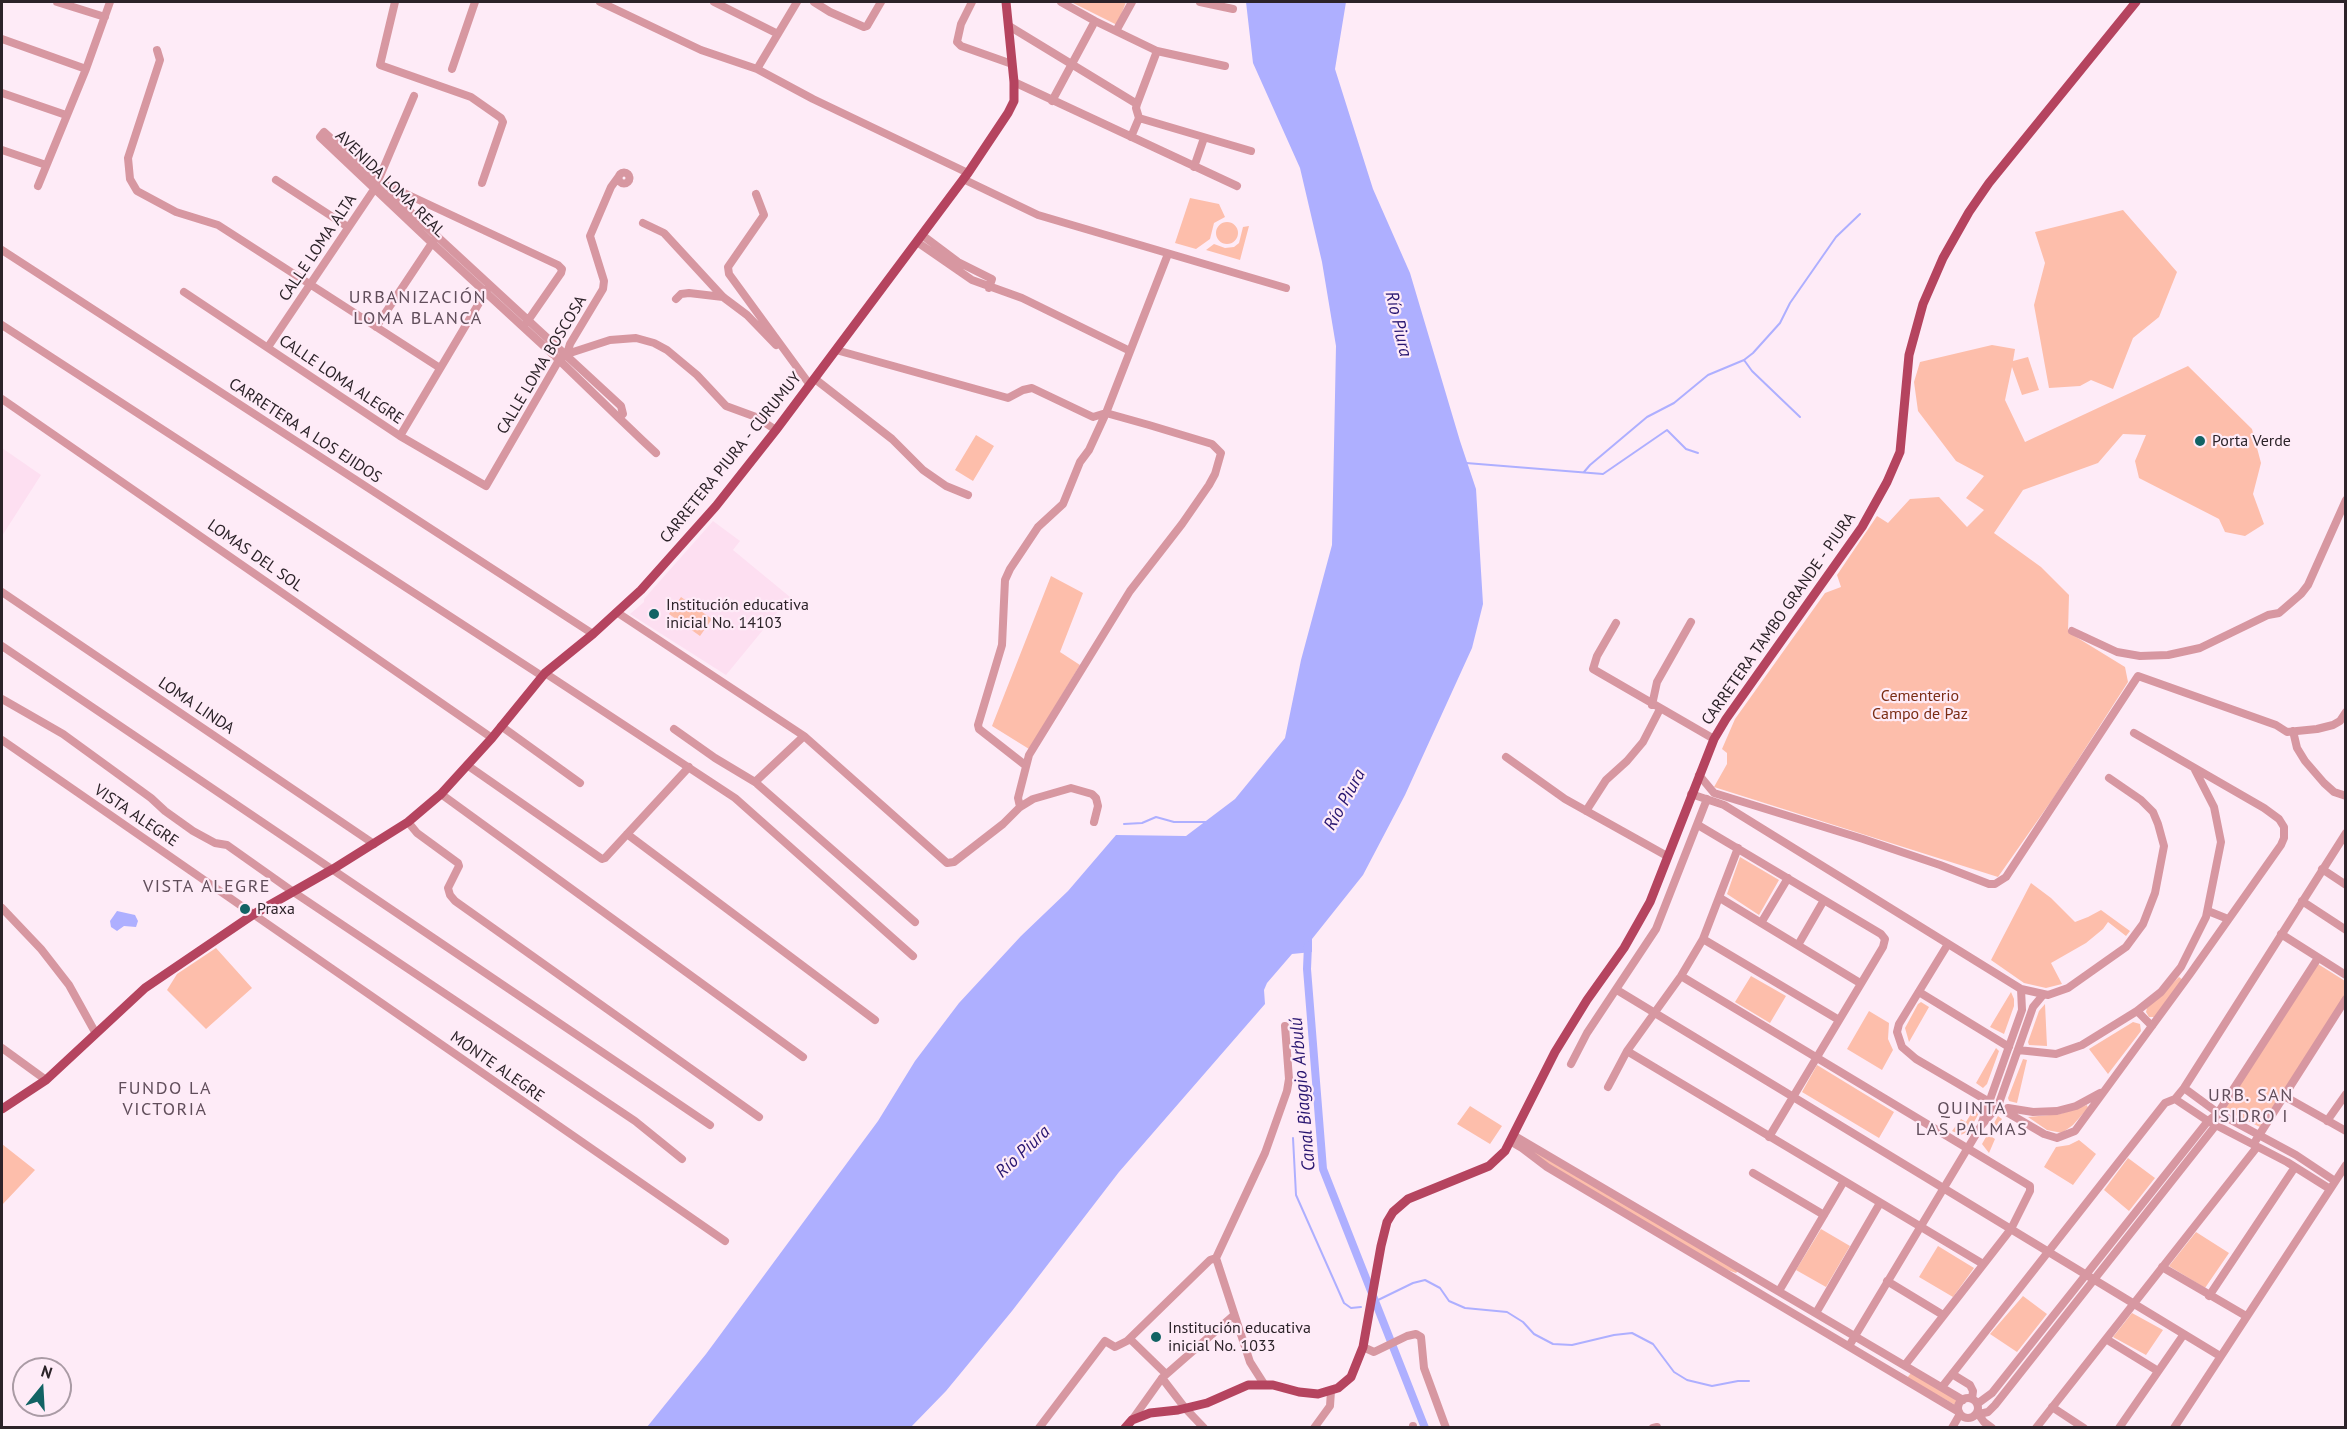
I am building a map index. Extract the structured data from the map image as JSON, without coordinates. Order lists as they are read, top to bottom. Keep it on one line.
{"streets":{"main road":["CARRETERA PIURA - CURUMUY","CARRETERA TAMBO GRANDE - PIURA"],"street":["AVENIDA LOMA REAL","CALLE LOMA ALTA","CALLE LOMA BOSCOSA","CALLE LOMA ALEGRE","CARRETERA A LOS EJIDOS","LOMAS DEL SOL","LOMA LINDA","VISTA ALEGRE","MONTE ALEGRE"]},"crossings":[["AVENIDA LOMA REAL","CALLE LOMA ALTA"],["AVENIDA LOMA REAL","CALLE LOMA BOSCOSA"],["CALLE LOMA ALTA","CALLE LOMA ALEGRE"],["CALLE LOMA BOSCOSA","CALLE LOMA ALEGRE"],["CARRETERA A LOS EJIDOS","CARRETERA PIURA - CURUMUY"],["CARRETERA PIURA - CURUMUY","LOMAS DEL SOL"],["CARRETERA PIURA - CURUMUY","LOMA LINDA"],["CARRETERA PIURA - CURUMUY","VISTA ALEGRE"],["CARRETERA PIURA - CURUMUY","MONTE ALEGRE"],["VISTA ALEGRE","MONTE ALEGRE"]],"districts":["URBANIZACIÓN LOMA BLANCA","VISTA ALEGRE","FUNDO LA VICTORIA","URB. SAN ISIDRO I","QUINTA LAS PALMAS"],"water":["Río Piura","Canal Biaggio Arbulú"],"parks":["Cementerio Campo de Paz"],"places":["Porta Verde","Institución educativa inicial No. 14103","Praxa","Institución educativa inicial No. 1033"],"north":"top"}
